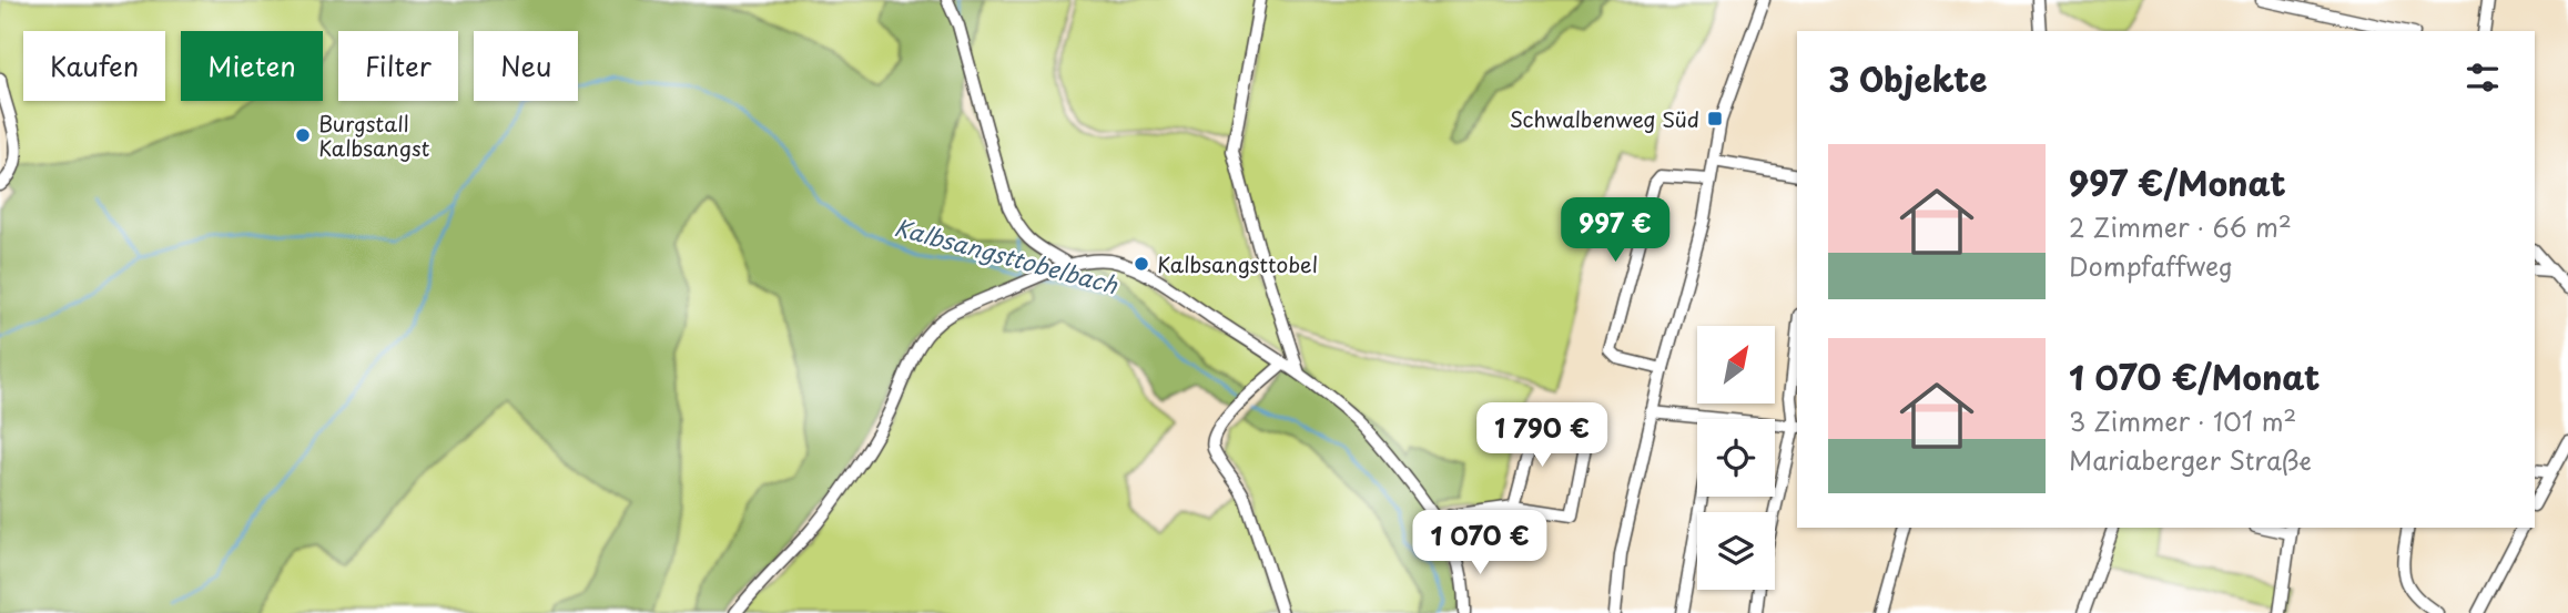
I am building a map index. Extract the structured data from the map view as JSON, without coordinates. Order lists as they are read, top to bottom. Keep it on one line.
{"water":["Kalbsangsttobelbach"],"places":{"transit":["Schwalbenweg Süd"],"other":["Burgstall Kalbsangst","Kalbsangsttobel"]},"north":"top right","page":{"chip":["Kaufen","Mieten","Filter","Neu"],"heading":"3 Objekte","list":[{"name":"997 €/Monat","note":"2 Zimmer · 66 m² · Dompfaffweg"},{"name":"1 070 €/Monat","note":"3 Zimmer · 101 m² · Mariaberger Straße"}],"price":["997 €","1 790 €","1 070 €"]}}
